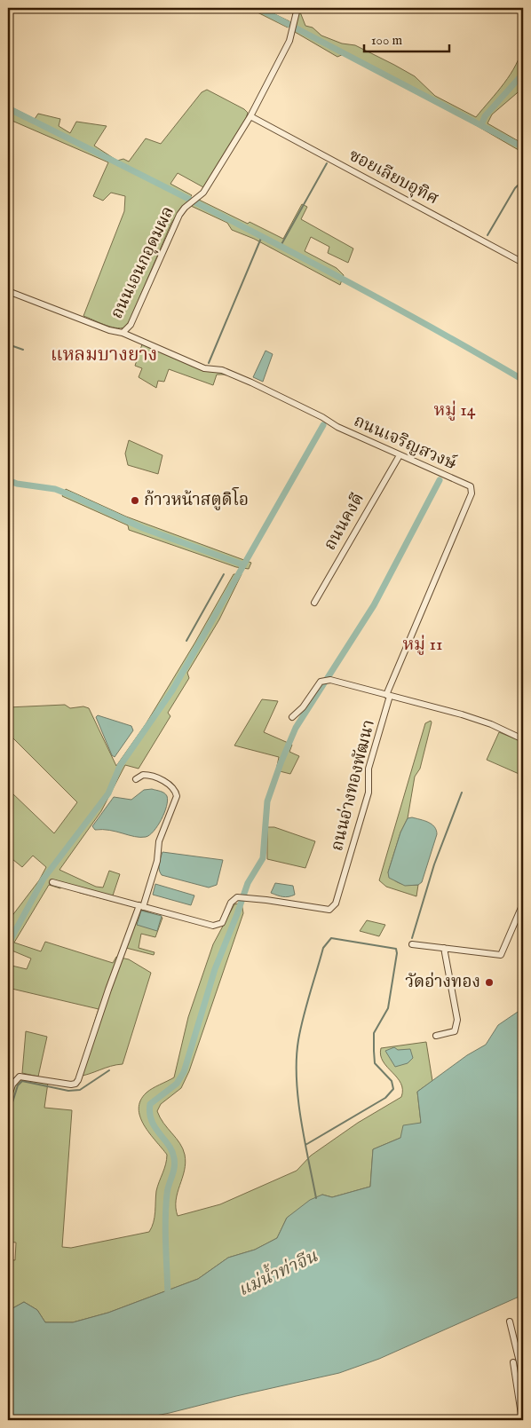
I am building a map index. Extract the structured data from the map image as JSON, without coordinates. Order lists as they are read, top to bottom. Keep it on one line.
{"streets":{"street":["ซอยเลียบอุทิศ","ถนนเอนกอุดมผล","ถนนเจริญสวงษ์","ถนนคงดี","ถนนอ่างทองพัฒนา"]},"crossings":[["ซอยเลียบอุทิศ","ถนนเอนกอุดมผล"],["ถนนเอนกอุดมผล","ถนนเจริญสวงษ์"],["ถนนเจริญสวงษ์","ถนนคงดี"],["ถนนเจริญสวงษ์","ถนนอ่างทองพัฒนา"]],"districts":["แหลมบางยาง","หมู่ 14","หมู่ 11"],"water":["แม่น้ำท่าจีน"],"places":["ก้าวหน้าสตูดิโอ","วัดอ่างทอง"],"scale_bar":"100 m"}
